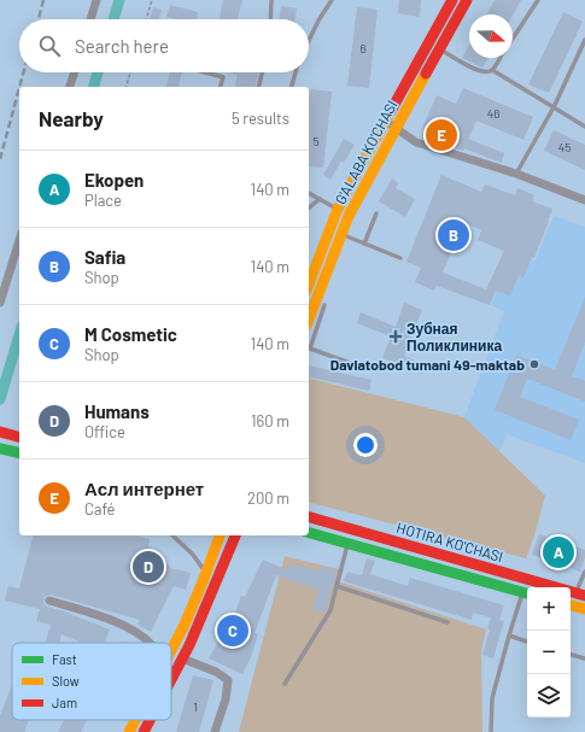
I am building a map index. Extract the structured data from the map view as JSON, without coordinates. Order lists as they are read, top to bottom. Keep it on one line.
{"streets":{"main road":["G'ALABA KO'CHASI","HOTIRA KO'CHASI"]},"places":{"health":["Зубная Поликлиника"],"other":["Davlatobod tumani 49-maktab"]},"house_numbers":["6","46","5","45","1"],"legend":["Fast","Slow","Jam"],"north":"right","page":{"search":"Search here","heading":["Nearby","5 results"],"pins":["E","B","A","D","C"],"list":[{"mark":"A","name":"Ekopen","note":"Place","value":"140 m"},{"mark":"B","name":"Safia","note":"Shop","value":"140 m"},{"mark":"C","name":"M Cosmetic","note":"Shop","value":"140 m"},{"mark":"D","name":"Humans","note":"Office","value":"160 m"},{"mark":"E","name":"Асл интернет","note":"Café","value":"200 m"}],"map_buttons":["+","−"]}}
